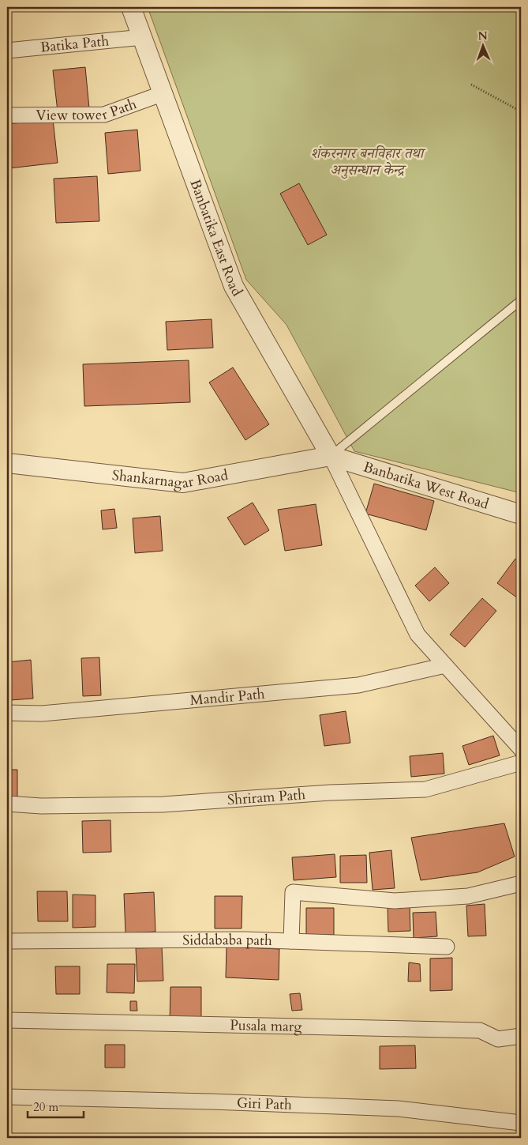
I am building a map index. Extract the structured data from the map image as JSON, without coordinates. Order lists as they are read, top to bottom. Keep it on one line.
{"streets":{"street":["Batika Path","View tower Path","Banbatika East Road","Shankarnagar Road","Banbatika West Road","Mandir Path","Shriram Path","Siddababa path","Pusala marg","Giri Path"]},"crossings":[["Batika Path","Banbatika East Road"],["View tower Path","Banbatika East Road"],["Banbatika East Road","Shankarnagar Road"],["Banbatika East Road","Banbatika West Road"],["Shankarnagar Road","Banbatika West Road"]],"parks":["शंकरनगर बनविहार तथा अनुसन्धान केन्द्र"],"scale_bar":"20 m","north":"top"}
